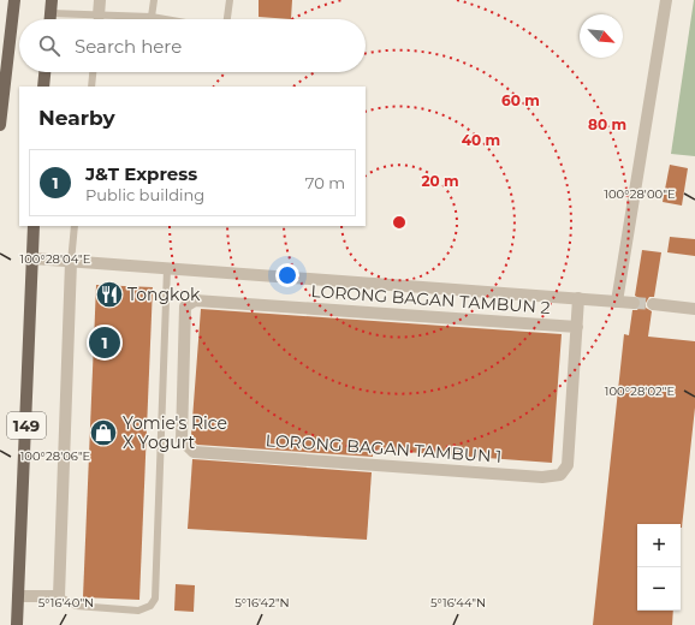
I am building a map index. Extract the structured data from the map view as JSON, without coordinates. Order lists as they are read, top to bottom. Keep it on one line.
{"streets":{"main road":["149"],"street":["LORONG BAGAN TAMBUN 2","LORONG BAGAN TAMBUN 1"]},"crossings":[["LORONG BAGAN TAMBUN 2","LORONG BAGAN TAMBUN 1"]],"places":{"restaurant":["Tongkok"],"shop":["Yomie's Rice X Yogurt"]},"north":"bottom right","page":{"search":"Search here","heading":"Nearby","list":[{"mark":"1","name":"J&T Express","note":"Public building","value":"70 m"}],"pins":"1","map_buttons":["+","−"]},"coordinates":["100°28'00\"E","100°28'04\"E","100°28'02\"E","100°28'06\"E","5°16'40\"N","5°16'42\"N","5°16'44\"N"],"rings":["60 m","80 m","40 m","20 m"]}
